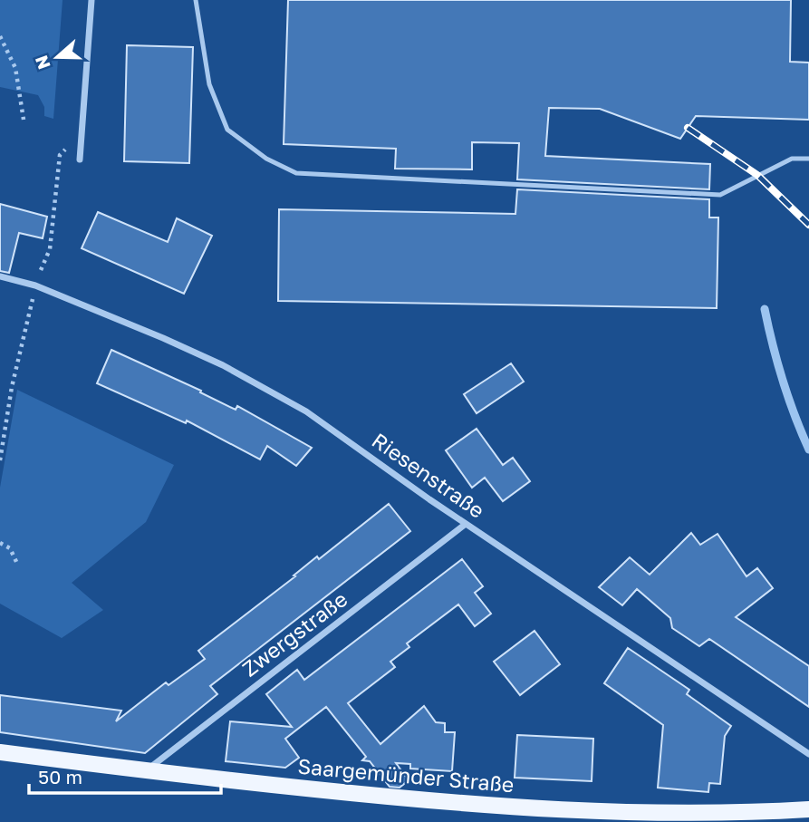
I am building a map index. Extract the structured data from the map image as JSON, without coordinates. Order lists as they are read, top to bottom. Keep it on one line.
{"streets":{"main road":["Saargemünder Straße"],"street":["Riesenstraße","Zwergstraße"]},"crossings":[["Riesenstraße","Zwergstraße"],["Zwergstraße","Saargemünder Straße"]],"scale_bar":"50 m","north":"left"}
